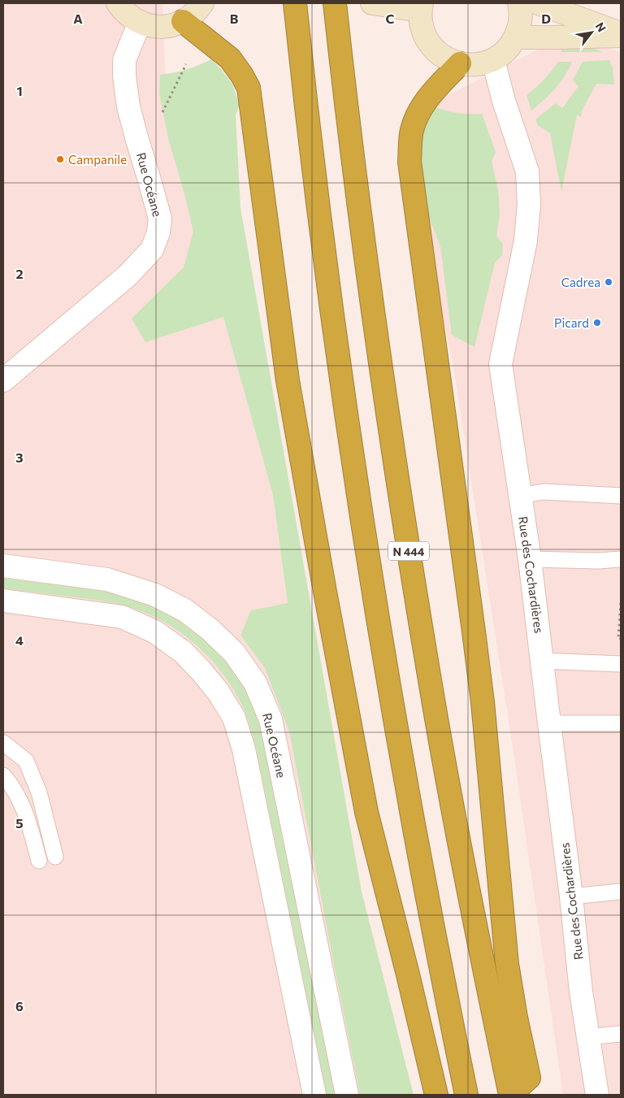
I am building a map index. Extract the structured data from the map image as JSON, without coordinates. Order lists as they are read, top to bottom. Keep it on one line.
{"streets":{"highway":["N 444"],"street":["Rue Océane","Rue des Cochardières"]},"places":["Campanile","Cadrea","Picard"],"north":"top right","grid":{"columns":["A","B","C","D"],"rows":["1","2","3","4","5","6"]}}
